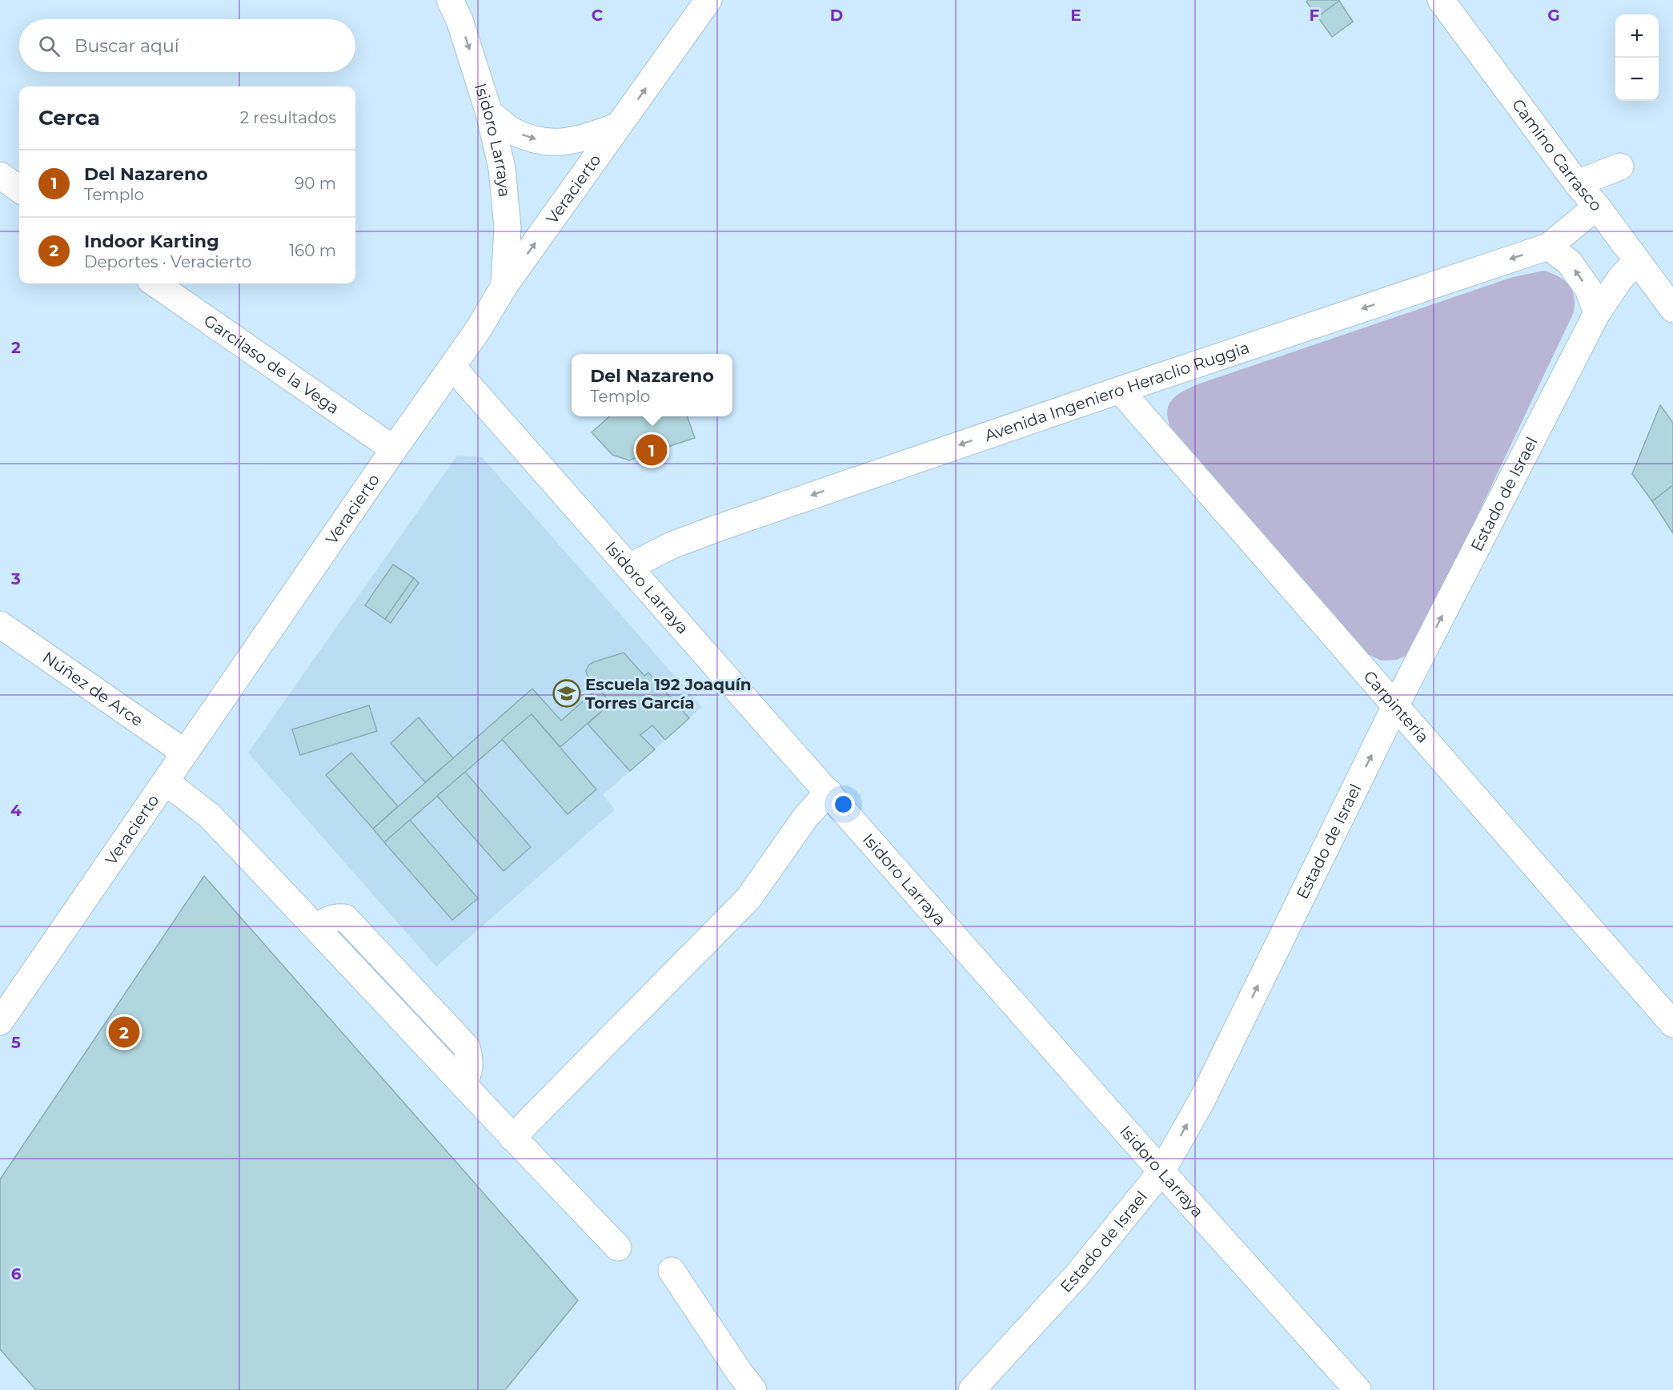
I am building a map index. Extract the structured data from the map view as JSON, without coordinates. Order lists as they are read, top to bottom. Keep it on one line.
{"streets":{"street":["Isidoro Larraya","Camino Carrasco","Veracierto","Garcilaso de la Vega","Avenida Ingeniero Heraclio Ruggia","Estado de Israel","Núñez de Arce","Carpintería"]},"crossings":[["Isidoro Larraya","Veracierto"],["Isidoro Larraya","Avenida Ingeniero Heraclio Ruggia"],["Isidoro Larraya","Estado de Israel"],["Camino Carrasco","Avenida Ingeniero Heraclio Ruggia"],["Camino Carrasco","Estado de Israel"],["Veracierto","Garcilaso de la Vega"],["Veracierto","Núñez de Arce"],["Avenida Ingeniero Heraclio Ruggia","Carpintería"],["Estado de Israel","Carpintería"]],"one_way":["Avenida Ingeniero Heraclio Ruggia","Estado de Israel"],"places":{"school or university":["Escuela 192 Joaquín Torres García"]},"page":{"map_buttons":["+","−"],"search":"Buscar aquí","heading":["Cerca","2 resultados"],"list":[{"mark":"1","name":"Del Nazareno","note":"Templo","value":"90 m"},{"mark":"2","name":"Indoor Karting","note":"Deportes · Veracierto","value":"160 m"}],"popup":["Del Nazareno","Templo"],"pins":["1","2"]},"grid":{"columns":["C","D","E","F","G"],"rows":["2","3","4","5","6"]}}
